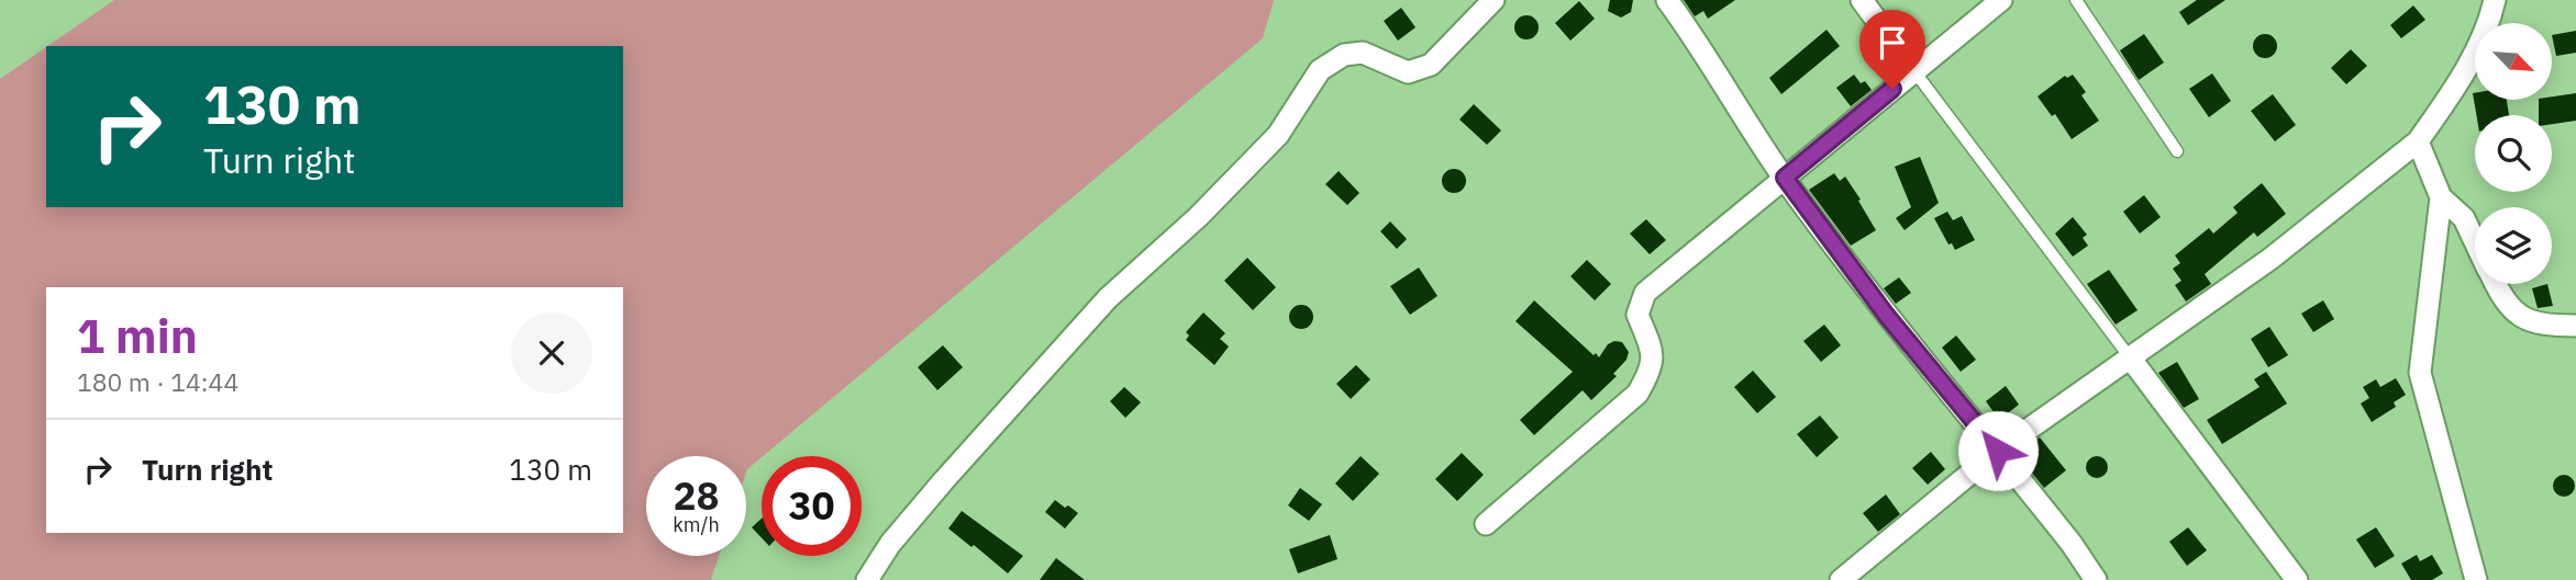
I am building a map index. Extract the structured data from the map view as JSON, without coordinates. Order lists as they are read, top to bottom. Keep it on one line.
{"north":"bottom right","page":{"turn":["130 m","Turn right"],"heading":["1 min","180 m · 14:44"],"list":[{"name":"Turn right","value":"130 m"}],"speed":"28 km/h","limit":"30"}}
